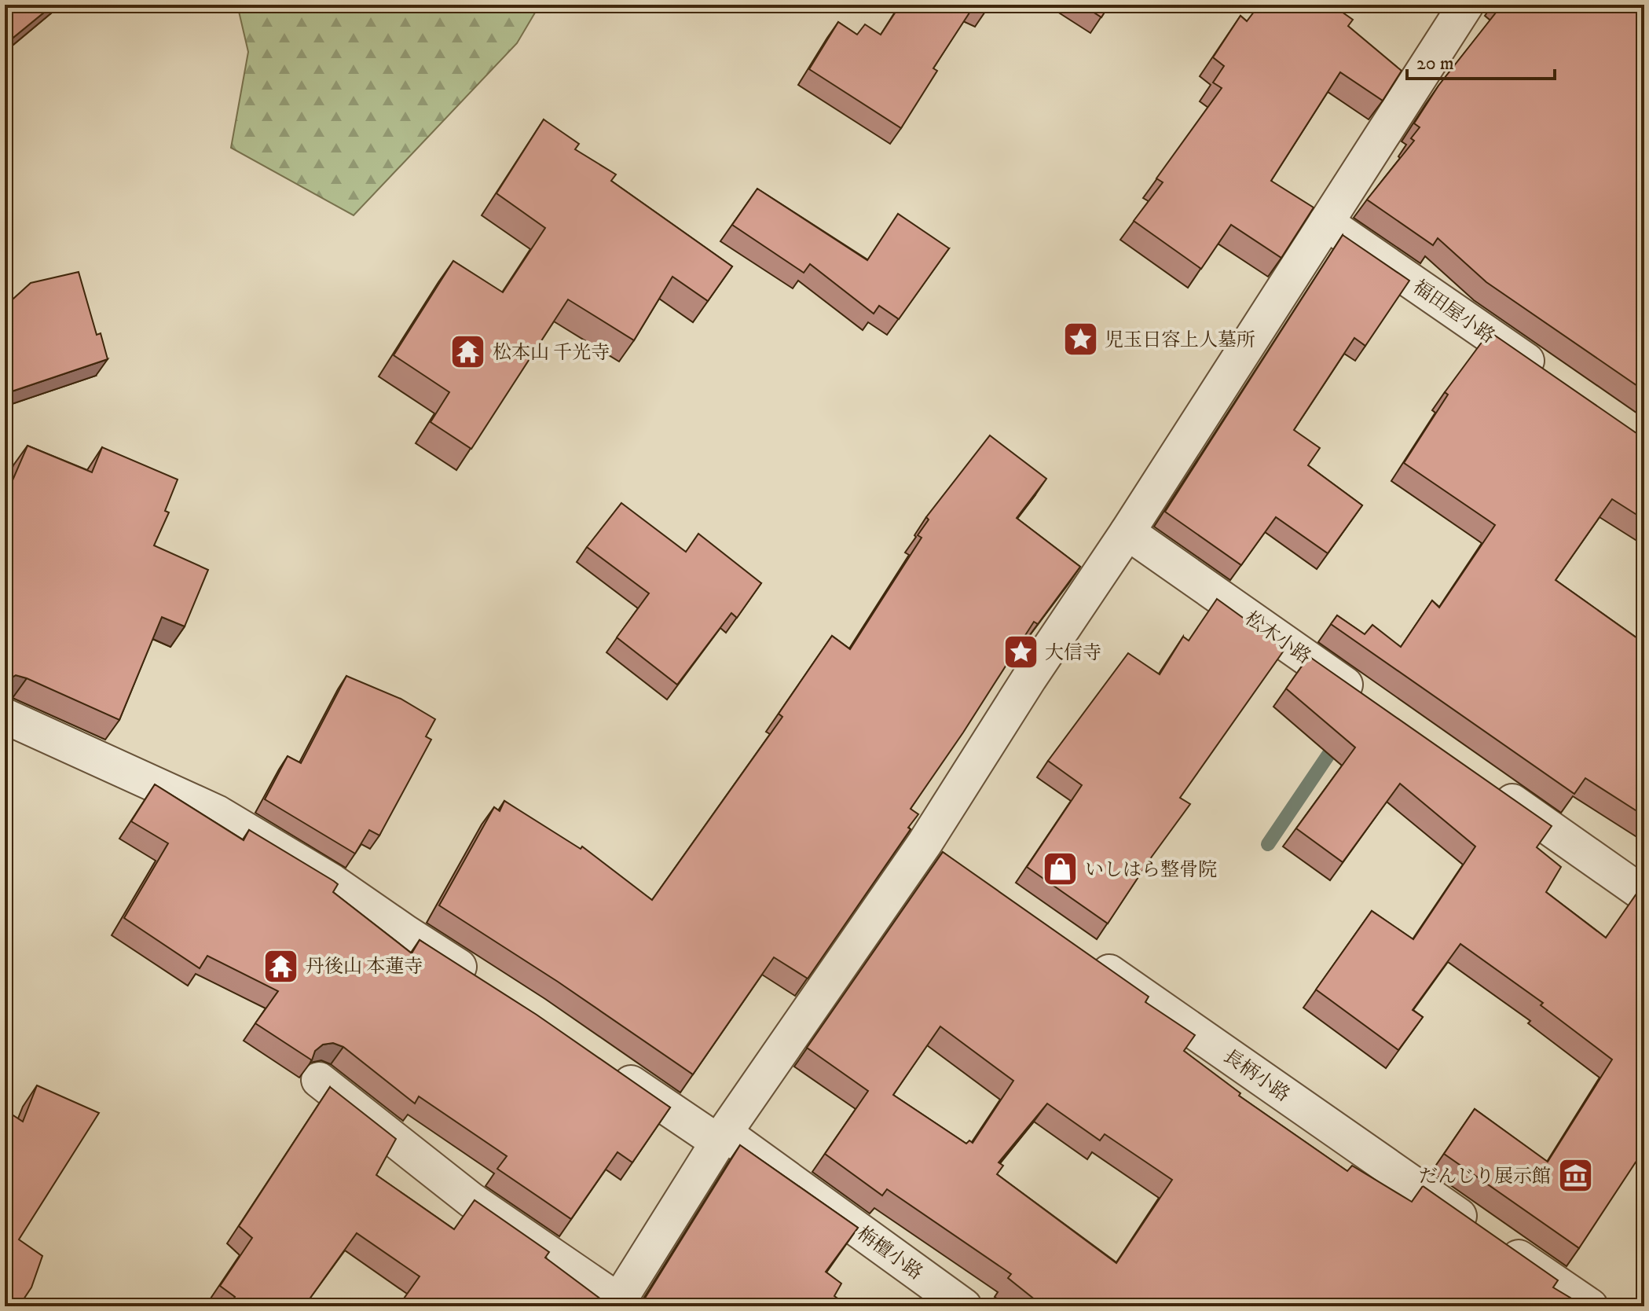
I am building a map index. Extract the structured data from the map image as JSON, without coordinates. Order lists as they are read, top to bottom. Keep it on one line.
{"streets":{"street":["福田屋小路","松木小路","長柄小路","栴檀小路"]},"places":{"place":["児玉日容上人墓所","大信寺"],"temple":["松本山 千光寺","丹後山 本蓮寺"],"shop":["いしはら整骨院"],"museum":["だんじり展示館"]},"scale_bar":"20 m"}
